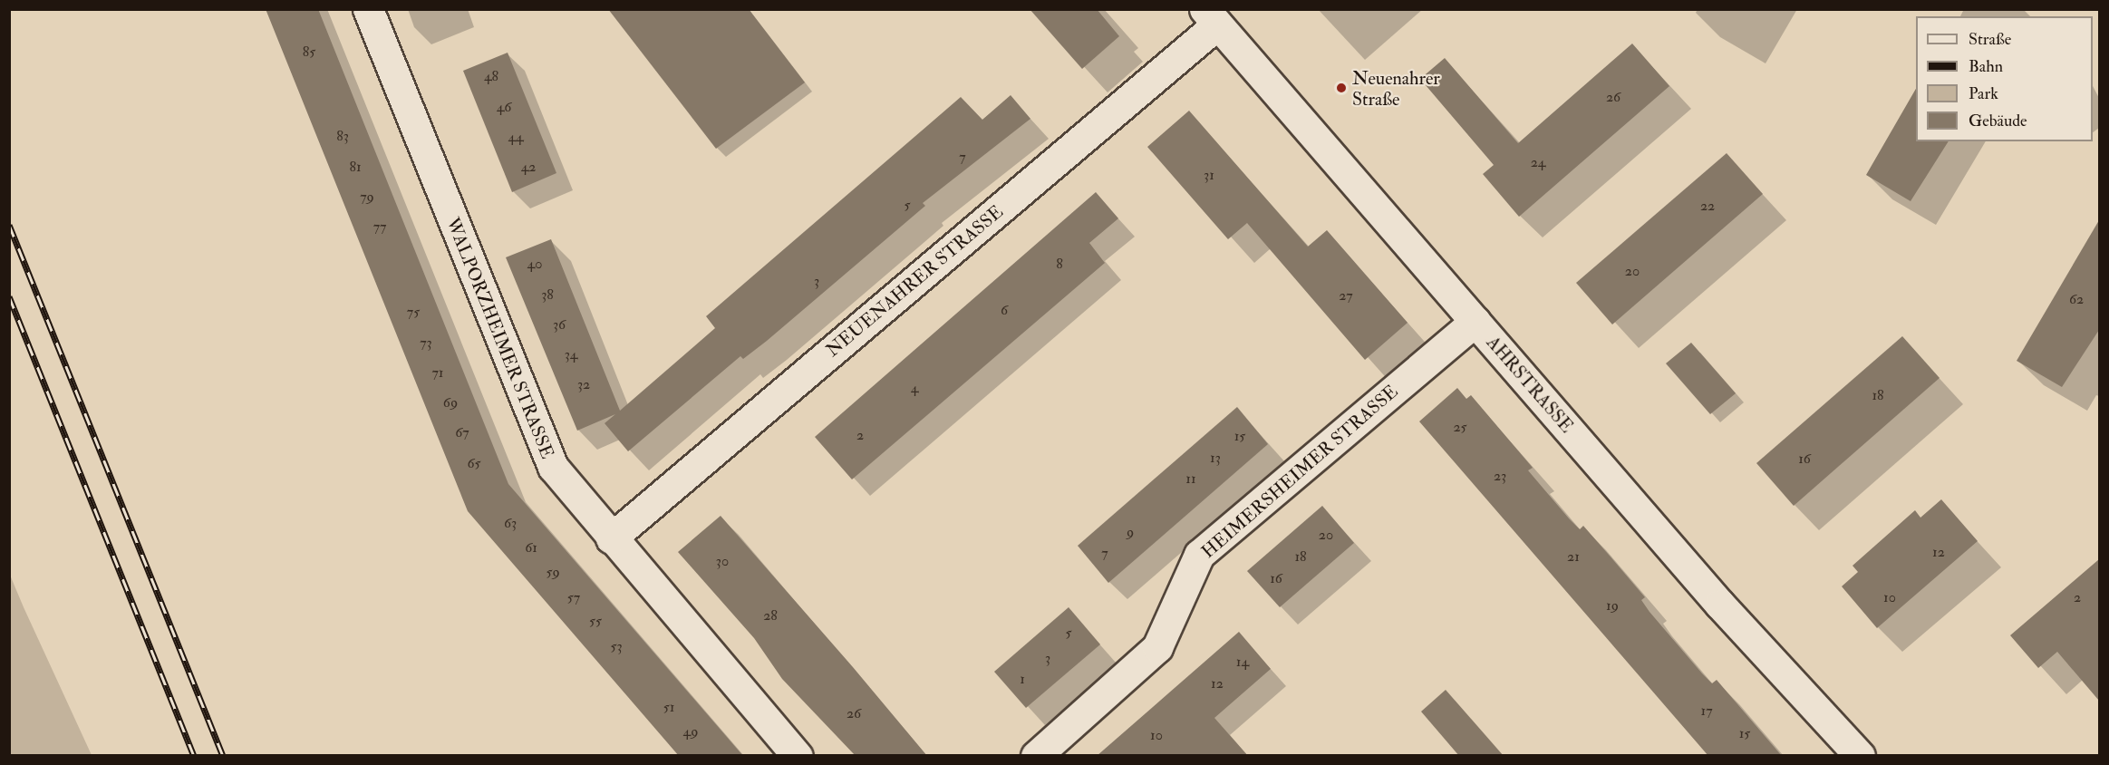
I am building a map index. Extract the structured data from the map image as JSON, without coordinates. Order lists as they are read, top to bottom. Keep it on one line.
{"streets":{"street":["NEUENAHRER STRASSE","WALPORZHEIMER STRASSE","AHRSTRASSE","HEIMERSHEIMER STRASSE"]},"crossings":[["NEUENAHRER STRASSE","WALPORZHEIMER STRASSE"],["NEUENAHRER STRASSE","AHRSTRASSE"],["AHRSTRASSE","HEIMERSHEIMER STRASSE"]],"places":["Neuenahrer Straße"],"house_numbers":["85","48","26","46","83","44","7","24","81","42","31","79","5","22","77","40","8","20","3","38","27","62","6","75","36","73","34","71","32","4","18","69","25","67","2","15","13","16","65","23","11","63","9","20","61","12","7","18","21","30","59","16","57","10","2","19","28","55","5","53","3","14","1","12","51","17","26","49","15","10"],"legend":["Straße","Bahn","Park","Gebäude"]}
